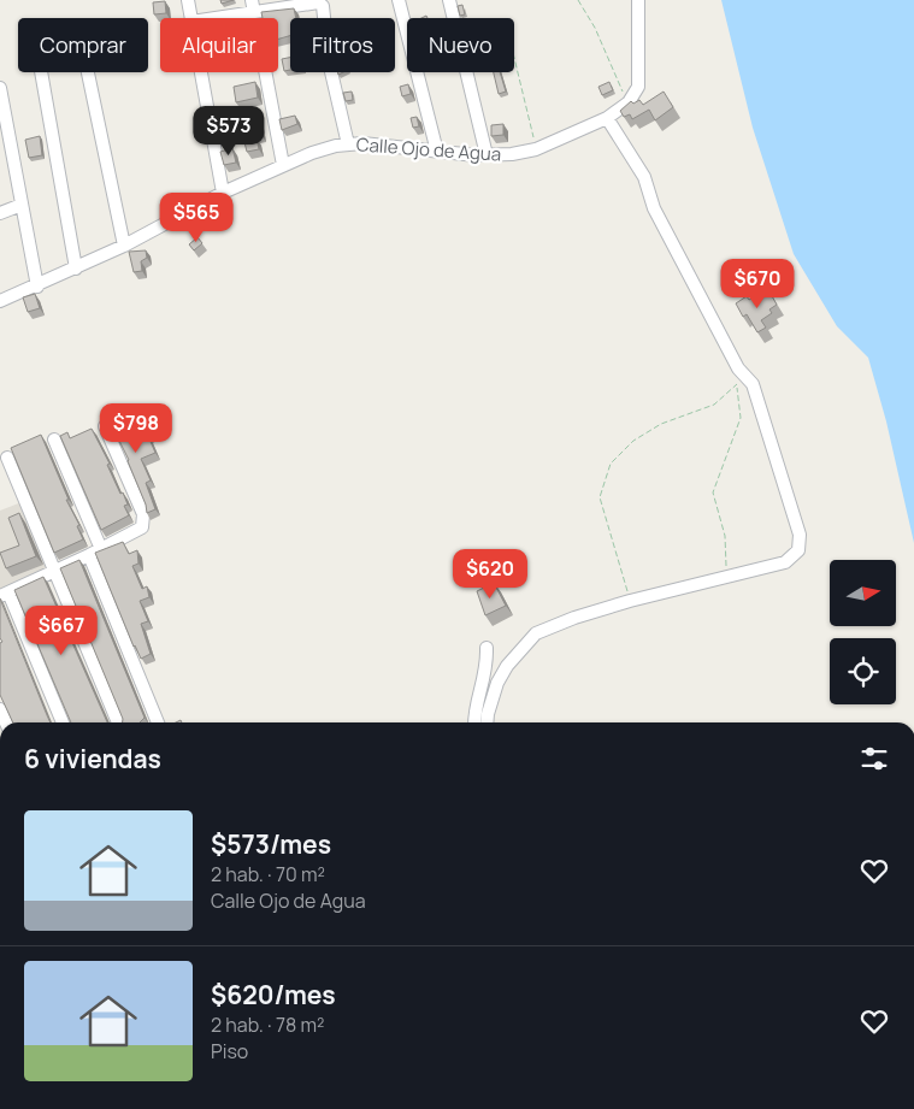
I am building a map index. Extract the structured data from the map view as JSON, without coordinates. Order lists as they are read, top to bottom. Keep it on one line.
{"streets":{"street":["Calle Ojo de Agua"]},"north":"right","page":{"chip":["Comprar","Alquilar","Filtros","Nuevo"],"price":["$573","$565","$670","$798","$620","$667"],"heading":"6 viviendas","list":[{"name":"$573/mes","note":"2 hab. · 70 m² · Calle Ojo de Agua"},{"name":"$620/mes","note":"2 hab. · 78 m² · Piso"}]}}
